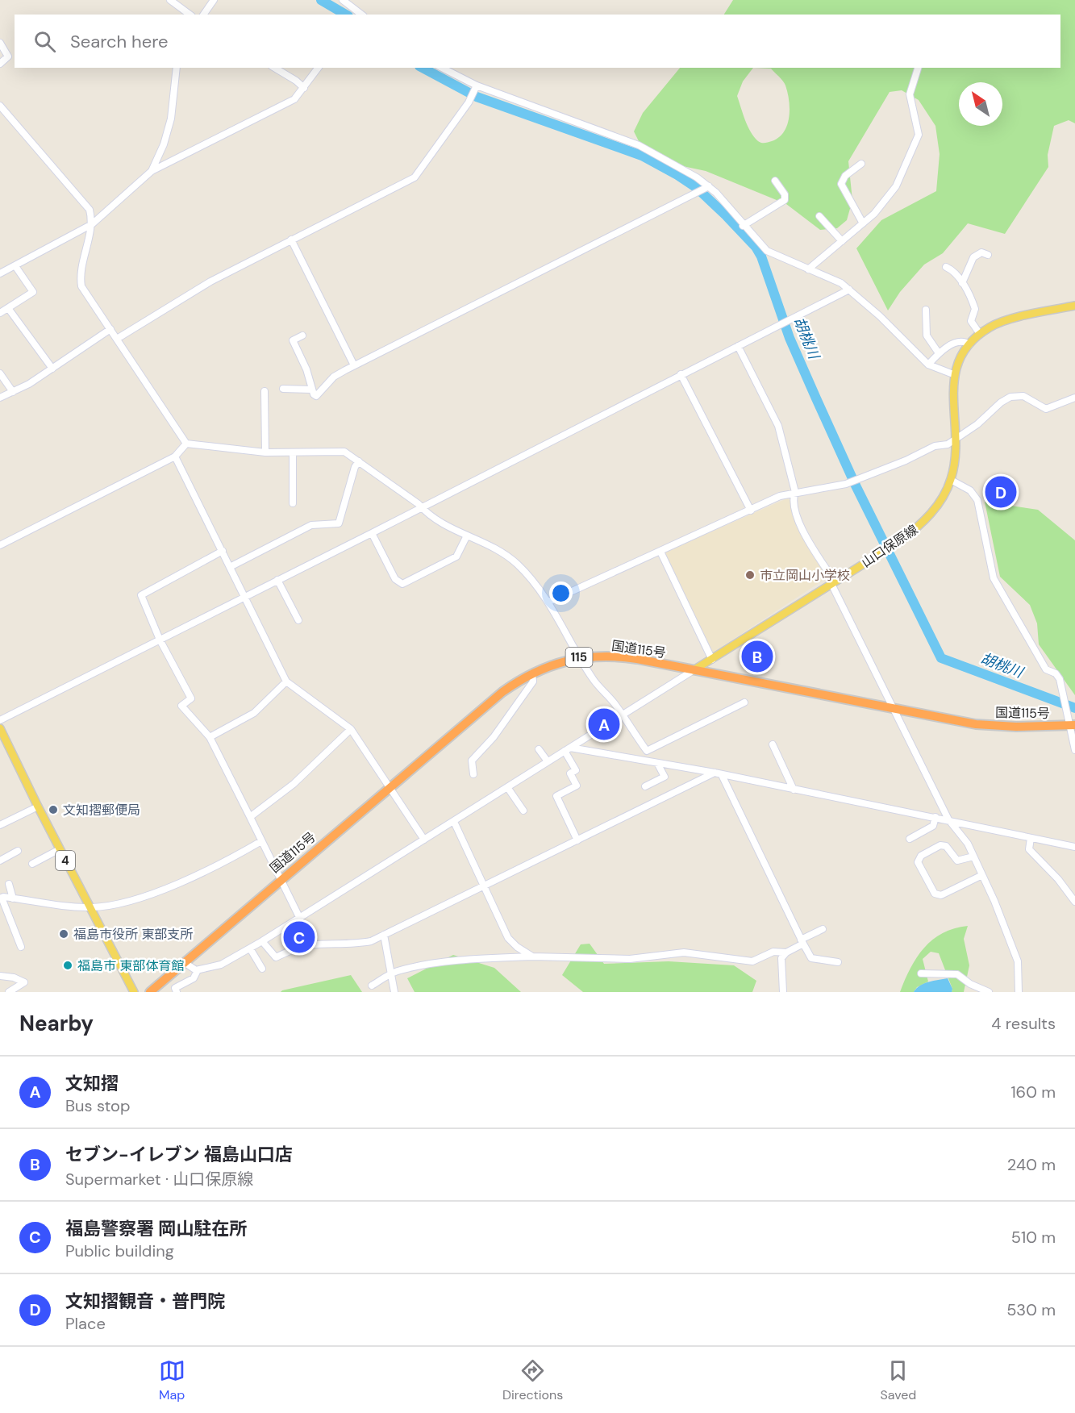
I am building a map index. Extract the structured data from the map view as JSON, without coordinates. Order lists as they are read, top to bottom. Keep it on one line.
{"streets":{"highway":["国道115号","115"],"main road":["山口保原線","4"]},"crossings":[["山口保原線","国道115号"]],"water":["胡桃川"],"places":["市立岡山小学校","文知摺郵便局","福島市役所 東部支所","福島市 東部体育館"],"north":"top left","page":{"search":"Search here","pins":["D","B","A","C"],"heading":["Nearby","4 results"],"list":[{"mark":"A","name":"文知摺","note":"Bus stop","value":"160 m"},{"mark":"B","name":"セブン-イレブン 福島山口店","note":"Supermarket · 山口保原線","value":"240 m"},{"mark":"C","name":"福島警察署 岡山駐在所","note":"Public building","value":"510 m"},{"mark":"D","name":"文知摺観音・普門院","note":"Place","value":"530 m"}],"nav":["Map","Directions","Saved"]}}
